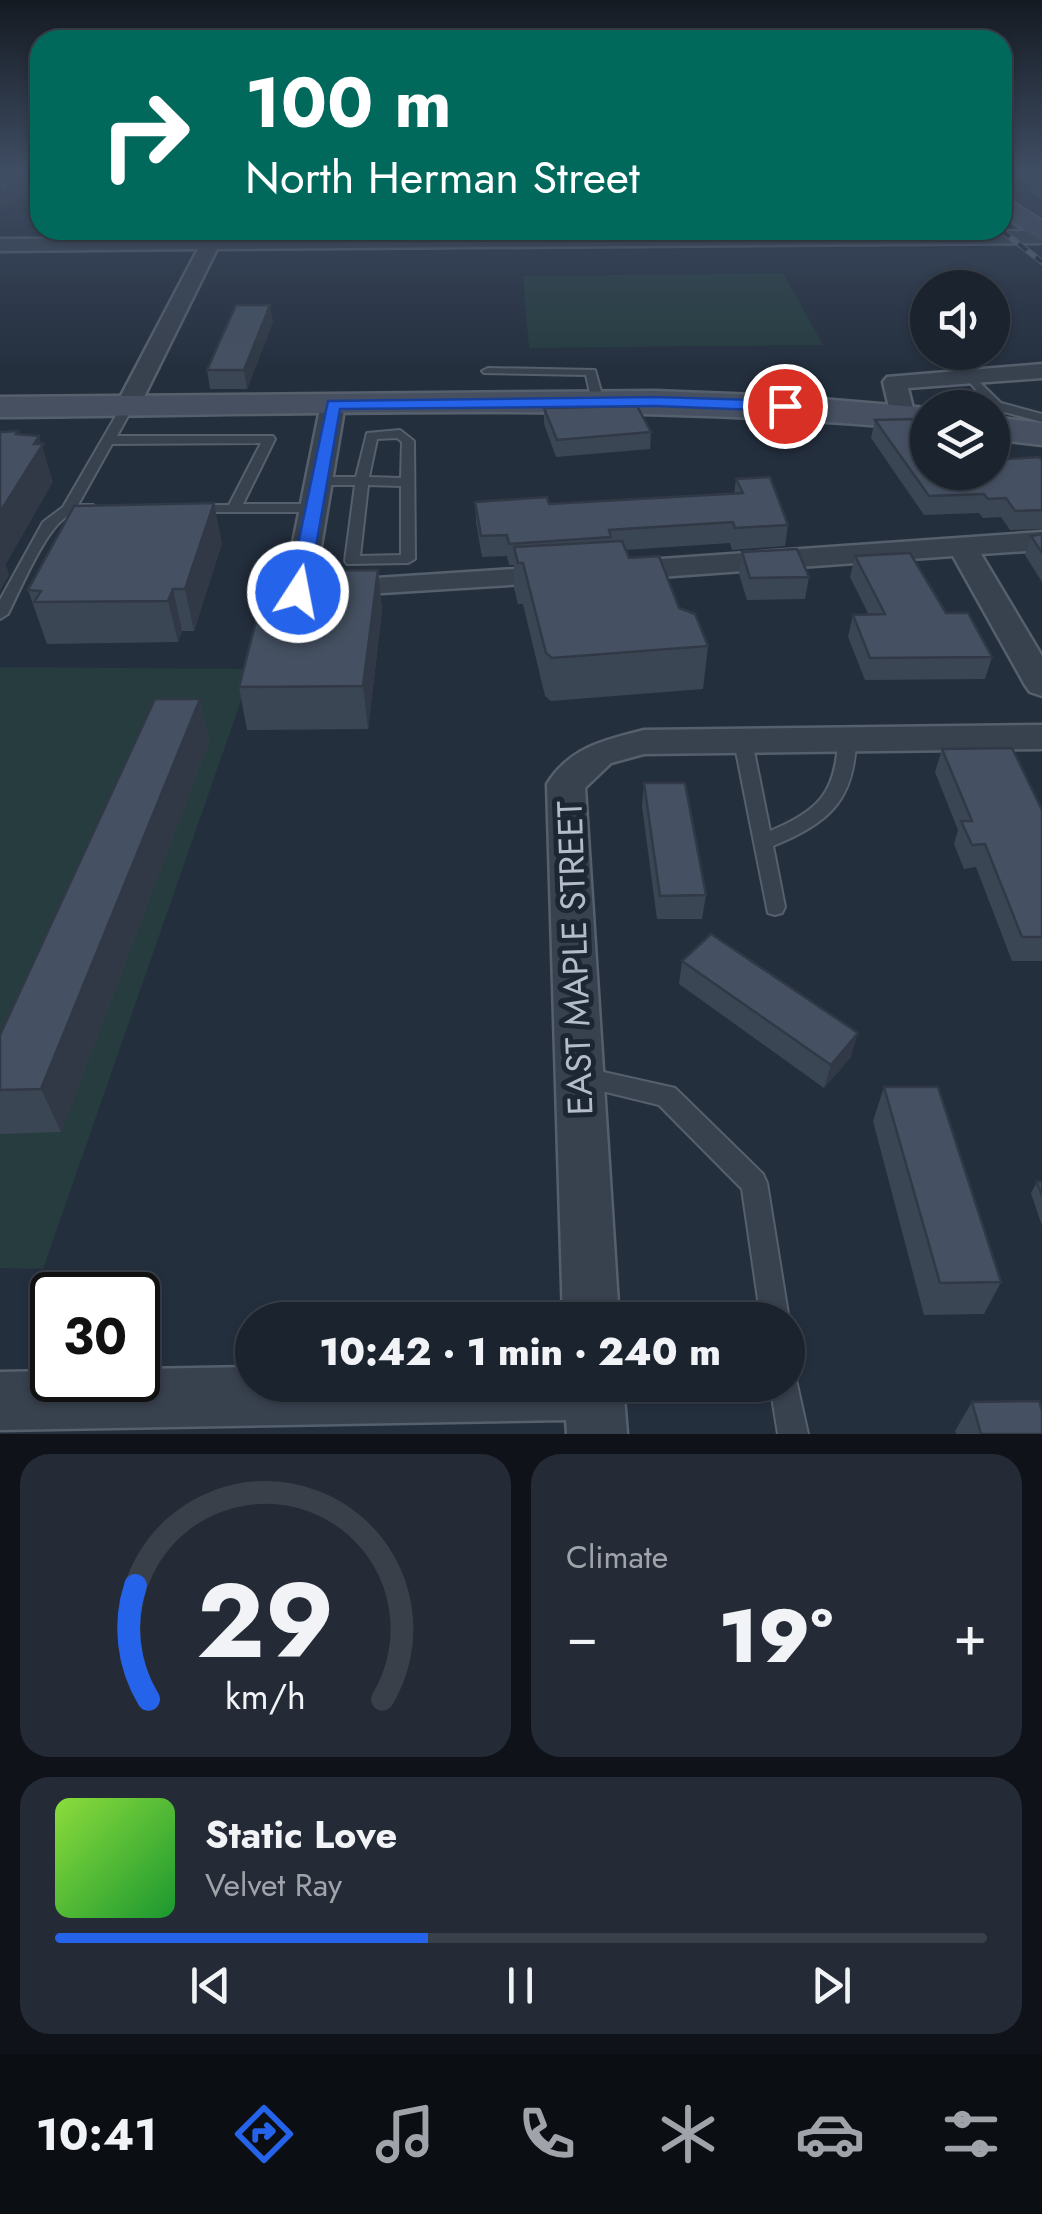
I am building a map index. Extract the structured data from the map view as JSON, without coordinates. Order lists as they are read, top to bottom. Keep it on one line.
{"streets":{"street":["EAST MAPLE STREET"]},"page":{"turn":["100 m","North Herman Street"],"limit":"30","trip":"10:42 · 1 min · 240 m","tile":"Climate","heat":["−","19°","+"],"song":["Static Love","Velvet Ray"],"tabs":"10:41","gauge":["29","km/h"]}}
